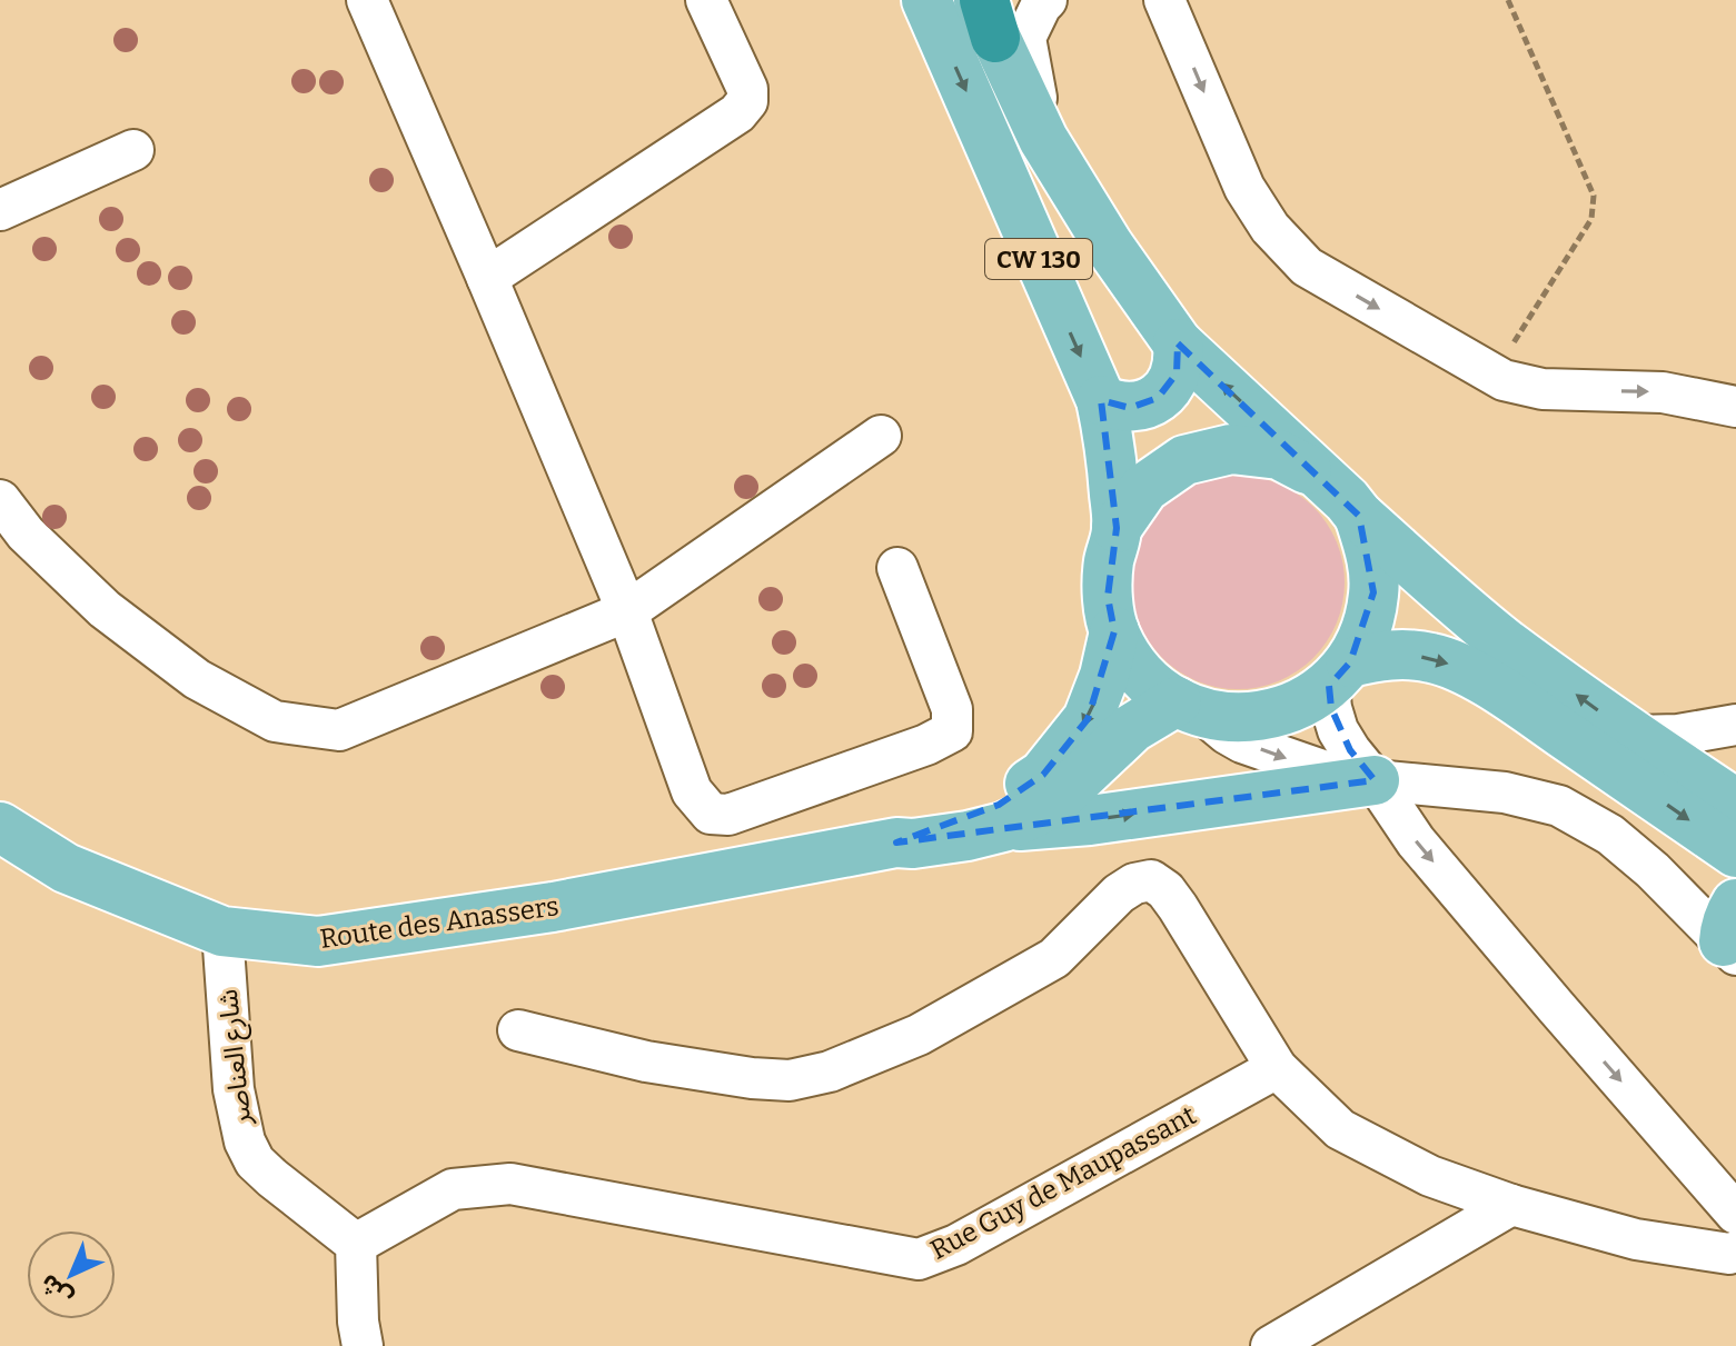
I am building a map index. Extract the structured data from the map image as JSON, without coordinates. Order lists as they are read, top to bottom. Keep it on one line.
{"streets":{"main road":["CW 130","Route des Anassers"],"street":["شارع العناصر","Rue Guy de Maupassant"]},"crossings":[["Route des Anassers","شارع العناصر"],["شارع العناصر","Rue Guy de Maupassant"]],"north":"bottom left"}
